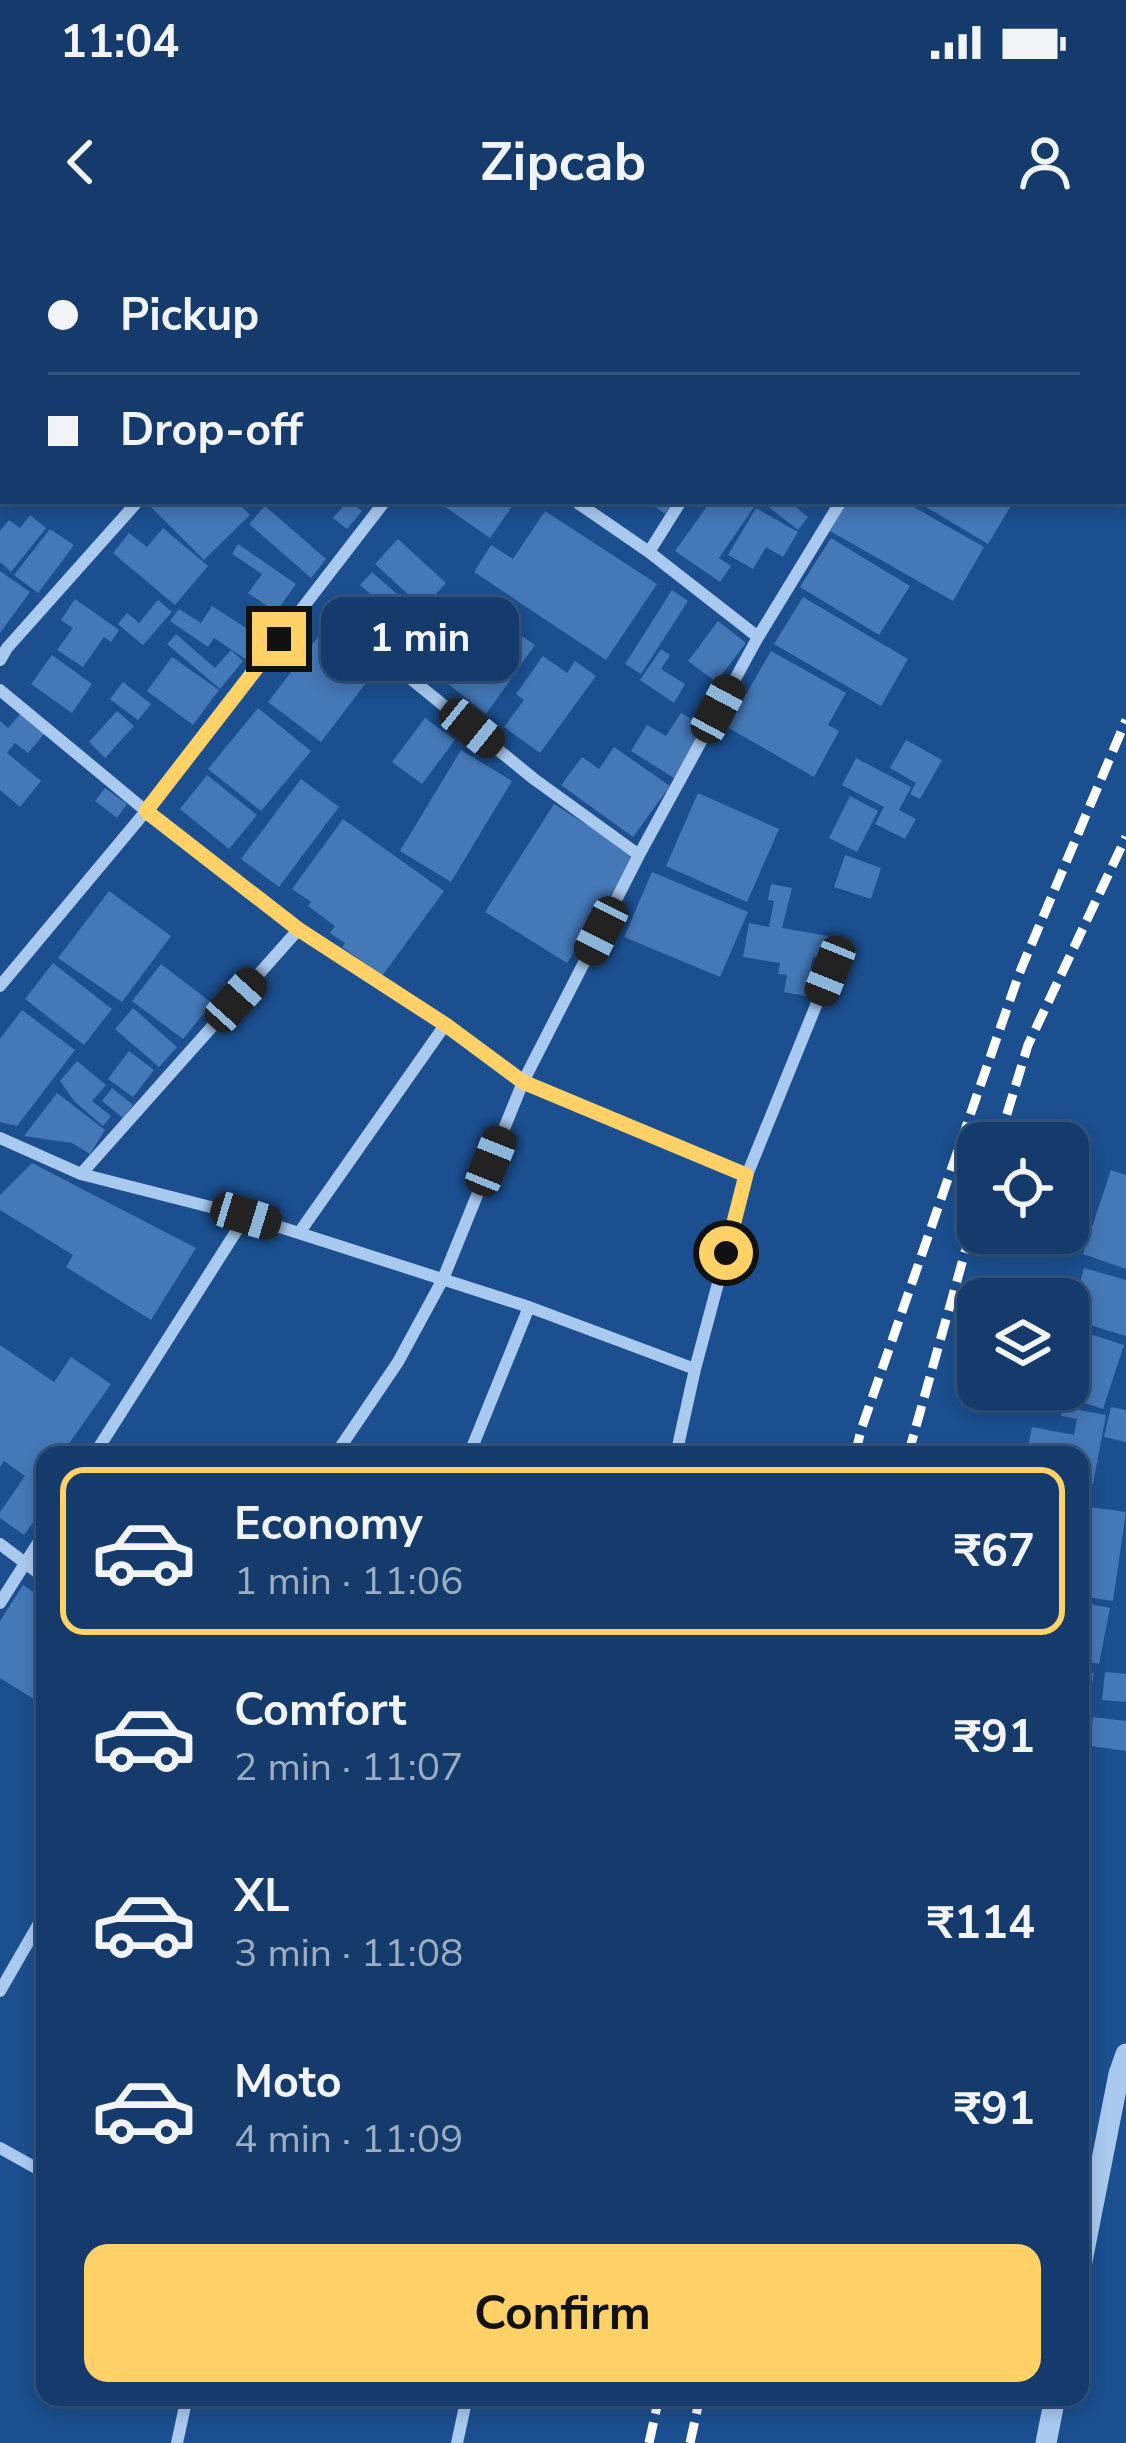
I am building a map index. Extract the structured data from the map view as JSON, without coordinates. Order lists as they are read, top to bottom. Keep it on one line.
{"page":{"status":"11:04","header":"Zipcab","banner":["Pickup","Drop-off"],"bubble":"1 min","list":[{"name":"Economy","note":"1 min · 11:06","value":"₹67"},{"name":"Comfort","note":"2 min · 11:07","value":"₹91"},{"name":"XL","note":"3 min · 11:08","value":"₹114"},{"name":"Moto","note":"4 min · 11:09","value":"₹91"}],"buttons":"Confirm"}}
